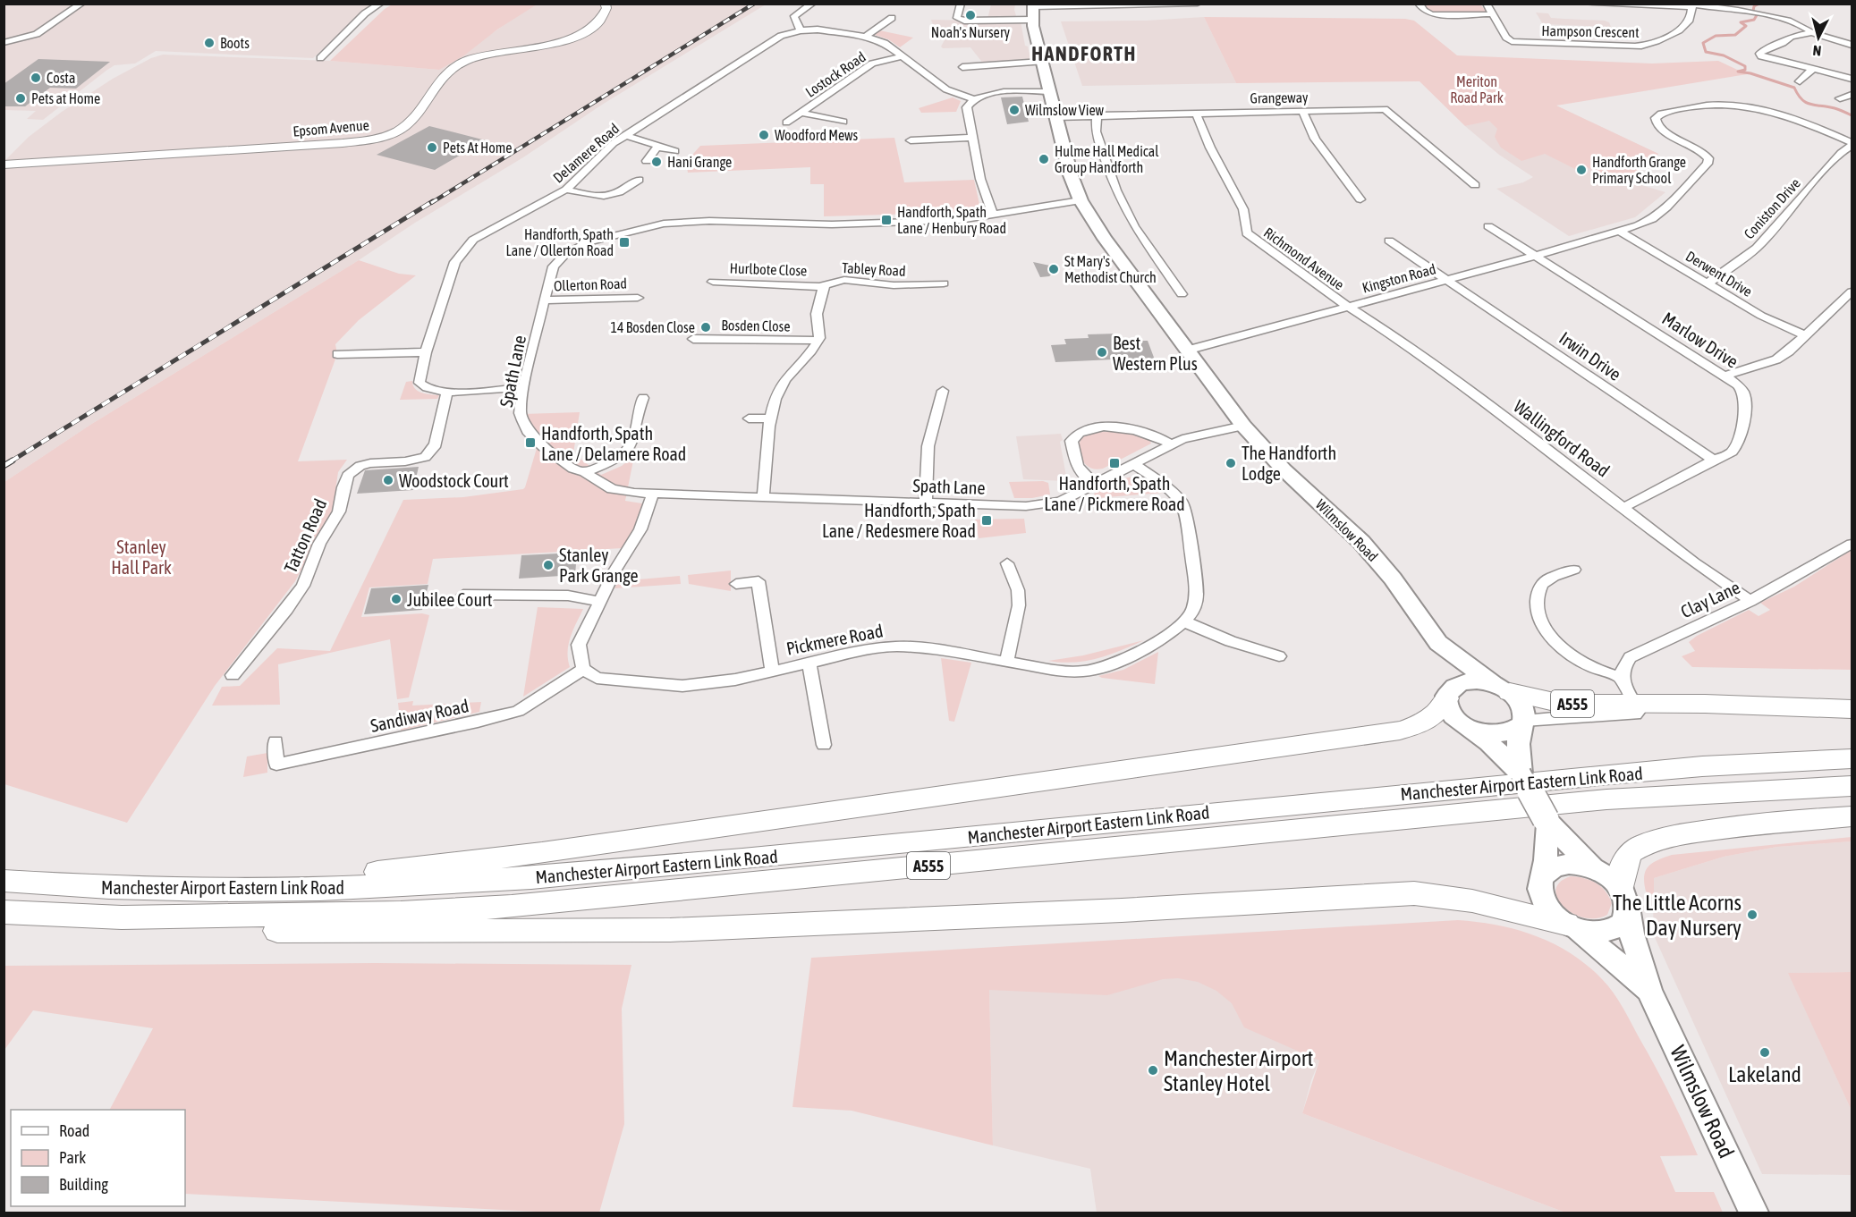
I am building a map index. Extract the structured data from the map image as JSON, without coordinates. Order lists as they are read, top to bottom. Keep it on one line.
{"streets":{"highway":["A555","Manchester Airport Eastern Link Road"],"main road":["Wilmslow Road"],"street":["Hampson Crescent","Lostock Road","Grangeway","Epsom Avenue","Delamere Road","Coniston Drive","Richmond Avenue","Hurlbote Close","Tabley Road","Derwent Drive","Kingston Road","Ollerton Road","Bosden Close","Marlow Drive","Irwin Drive","Spath Lane","Wallingford Road","Tatton Road","Clay Lane","Pickmere Road","Sandiway Road"]},"crossings":[["Lostock Road","Delamere Road"],["Grangeway","Richmond Avenue"],["Grangeway","Wilmslow Road"],["Delamere Road","Spath Lane"],["Delamere Road","Tatton Road"],["Coniston Drive","Derwent Drive"],["Richmond Avenue","Kingston Road"],["Richmond Avenue","Wallingford Road"],["Hurlbote Close","Tabley Road"],["Tabley Road","Bosden Close"],["Derwent Drive","Kingston Road"],["Kingston Road","Marlow Drive"],["Kingston Road","Irwin Drive"],["Kingston Road","Wallingford Road"],["Kingston Road","Wilmslow Road"],["Ollerton Road","Spath Lane"],["Marlow Drive","Irwin Drive"],["Marlow Drive","Wallingford Road"],["Spath Lane","Wilmslow Road"],["Spath Lane","Pickmere Road"],["Wallingford Road","Clay Lane"],["Wilmslow Road","A555"],["Pickmere Road","Sandiway Road"],["A555","Manchester Airport Eastern Link Road"]],"districts":["HANDFORTH"],"parks":["Meriton Road Park","Stanley Hall Park"],"places":{"other":["Noah's Nursery","Boots","Costa","Pets at Home","Wilmslow View","Woodford Mews","Pets At Home","Hulme Hall Medical Group Handforth","Hani Grange","Handforth Grange Primary School","St Mary's Methodist Church","14 Bosden Close","Best Western Plus","The Handforth Lodge","Woodstock Court","Stanley Park Grange","Jubilee Court","The Little Acorns Day Nursery","Lakeland","Manchester Airport Stanley Hotel"],"transit":["Handforth, Spath Lane / Henbury Road","Handforth, Spath Lane / Ollerton Road","Handforth, Spath Lane / Delamere Road","Handforth, Spath Lane / Pickmere Road","Handforth, Spath Lane / Redesmere Road"]},"legend":["Road","Park","Building"],"north":"bottom"}
